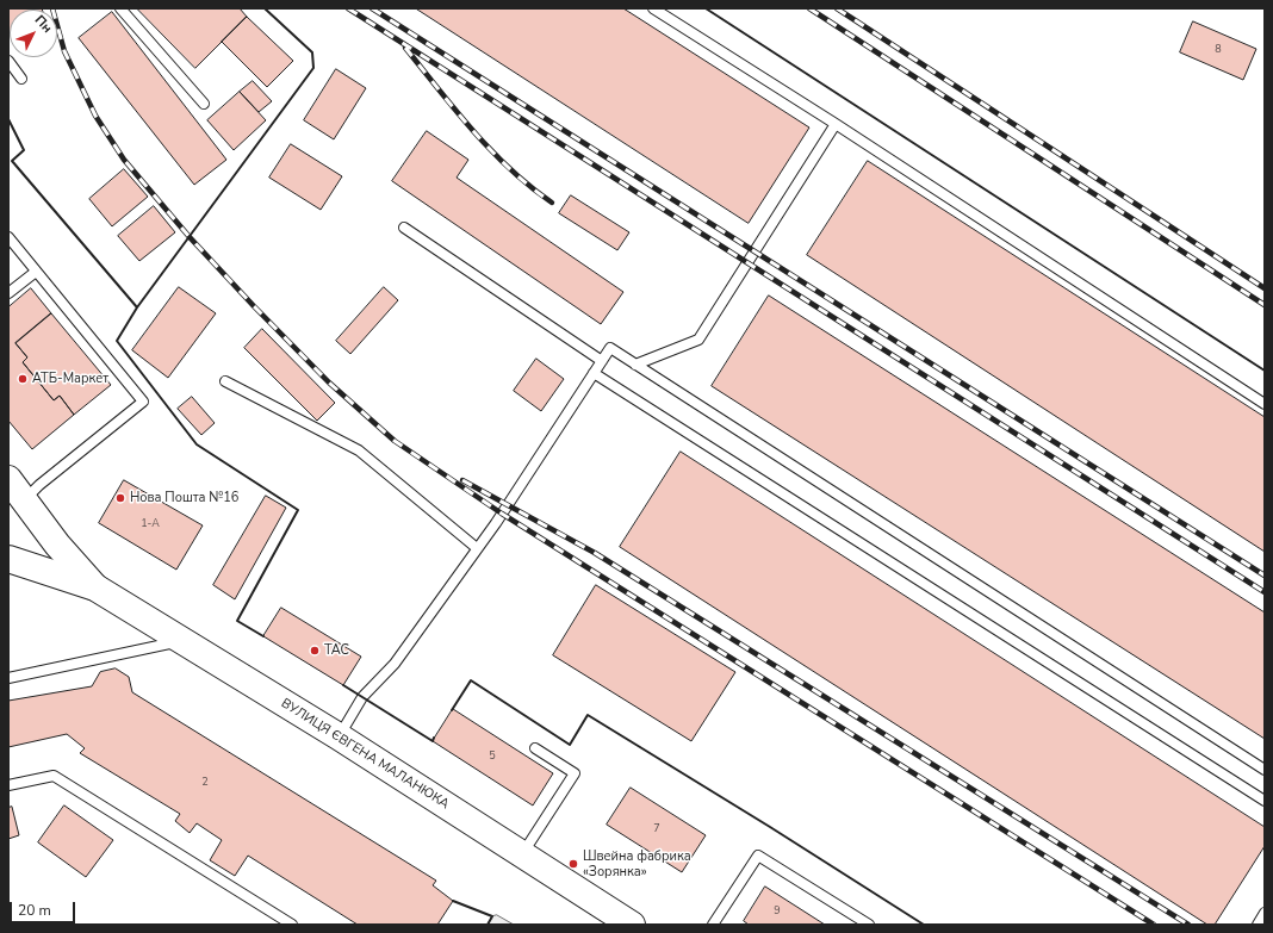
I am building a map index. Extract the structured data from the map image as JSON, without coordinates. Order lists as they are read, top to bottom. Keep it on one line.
{"streets":{"main road":["ВУЛИЦЯ ЄВГЕНА МАЛАНЮКА"]},"places":["АТБ-Маркет","Нова Пошта №16","ТАС","Швейна фабрика «Зорянка»"],"house_numbers":["8","1-А","5","2","7","9"],"scale_bar":"20 m","north":"top right"}
